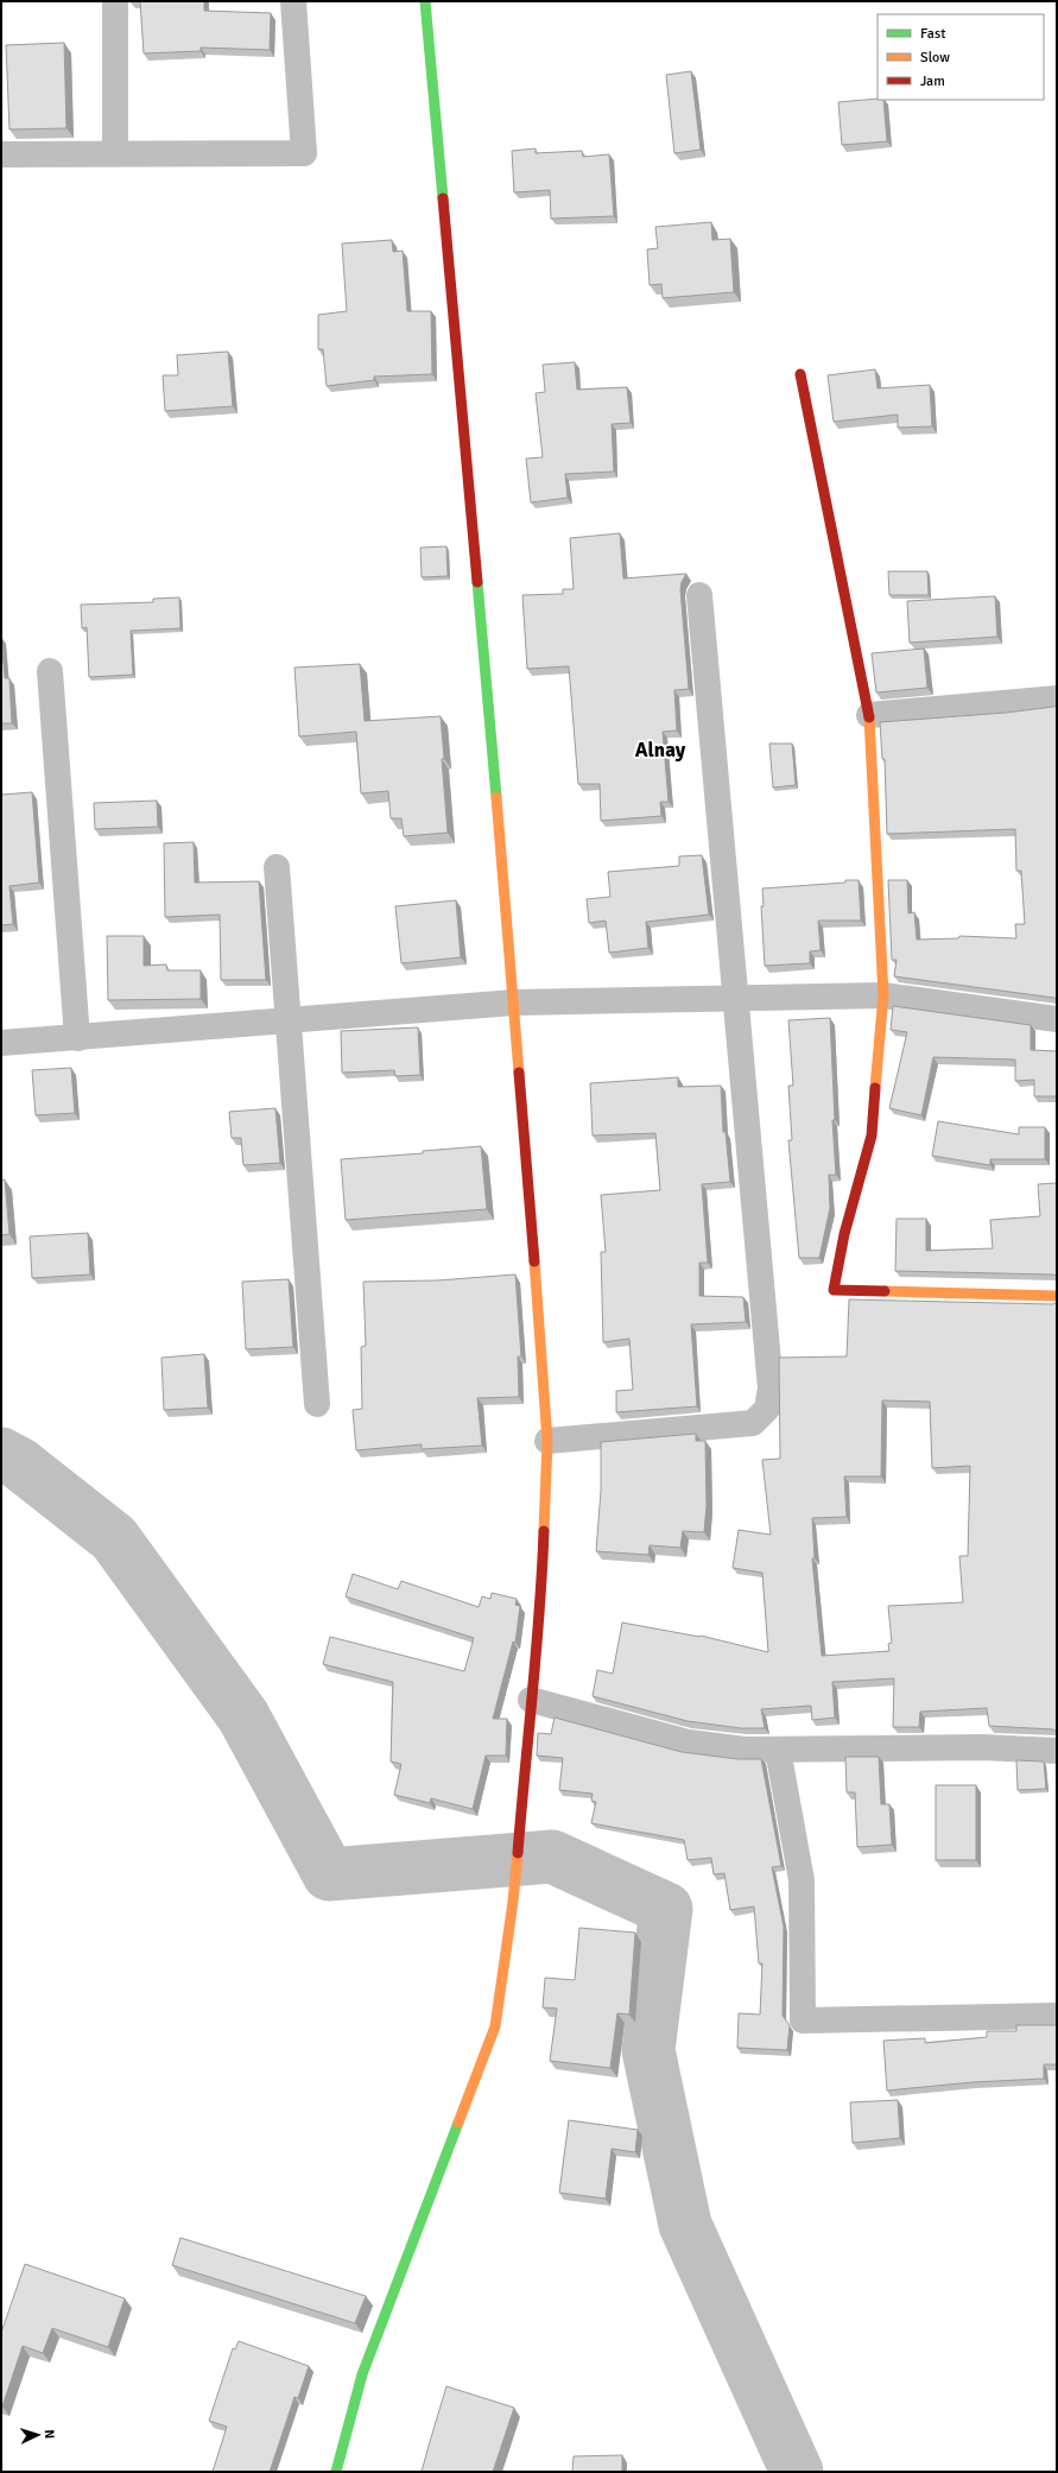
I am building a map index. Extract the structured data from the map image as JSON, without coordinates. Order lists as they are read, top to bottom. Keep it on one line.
{"districts":["Alnay"],"legend":["Fast","Slow","Jam"],"north":"right"}
